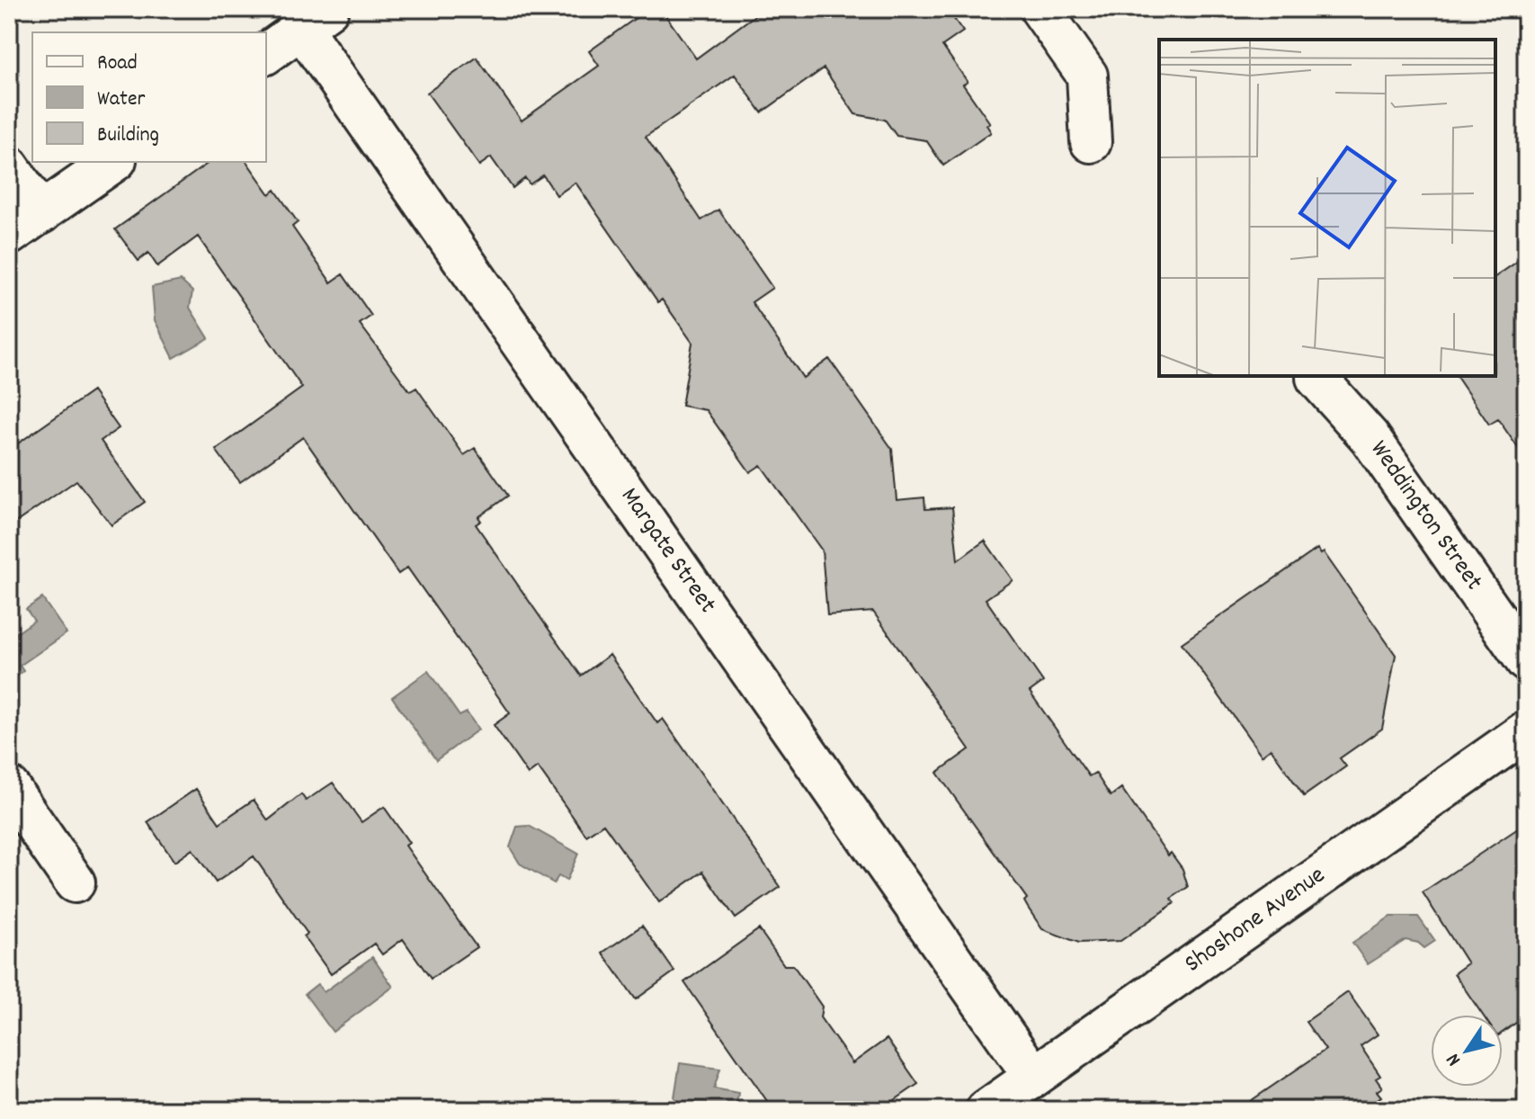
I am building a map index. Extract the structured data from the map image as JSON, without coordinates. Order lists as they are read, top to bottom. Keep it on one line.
{"streets":{"street":["Weddington Street","Margate Street","Shoshone Avenue"]},"crossings":[["Margate Street","Shoshone Avenue"]],"legend":["Road","Water","Building"],"north":"bottom left"}
